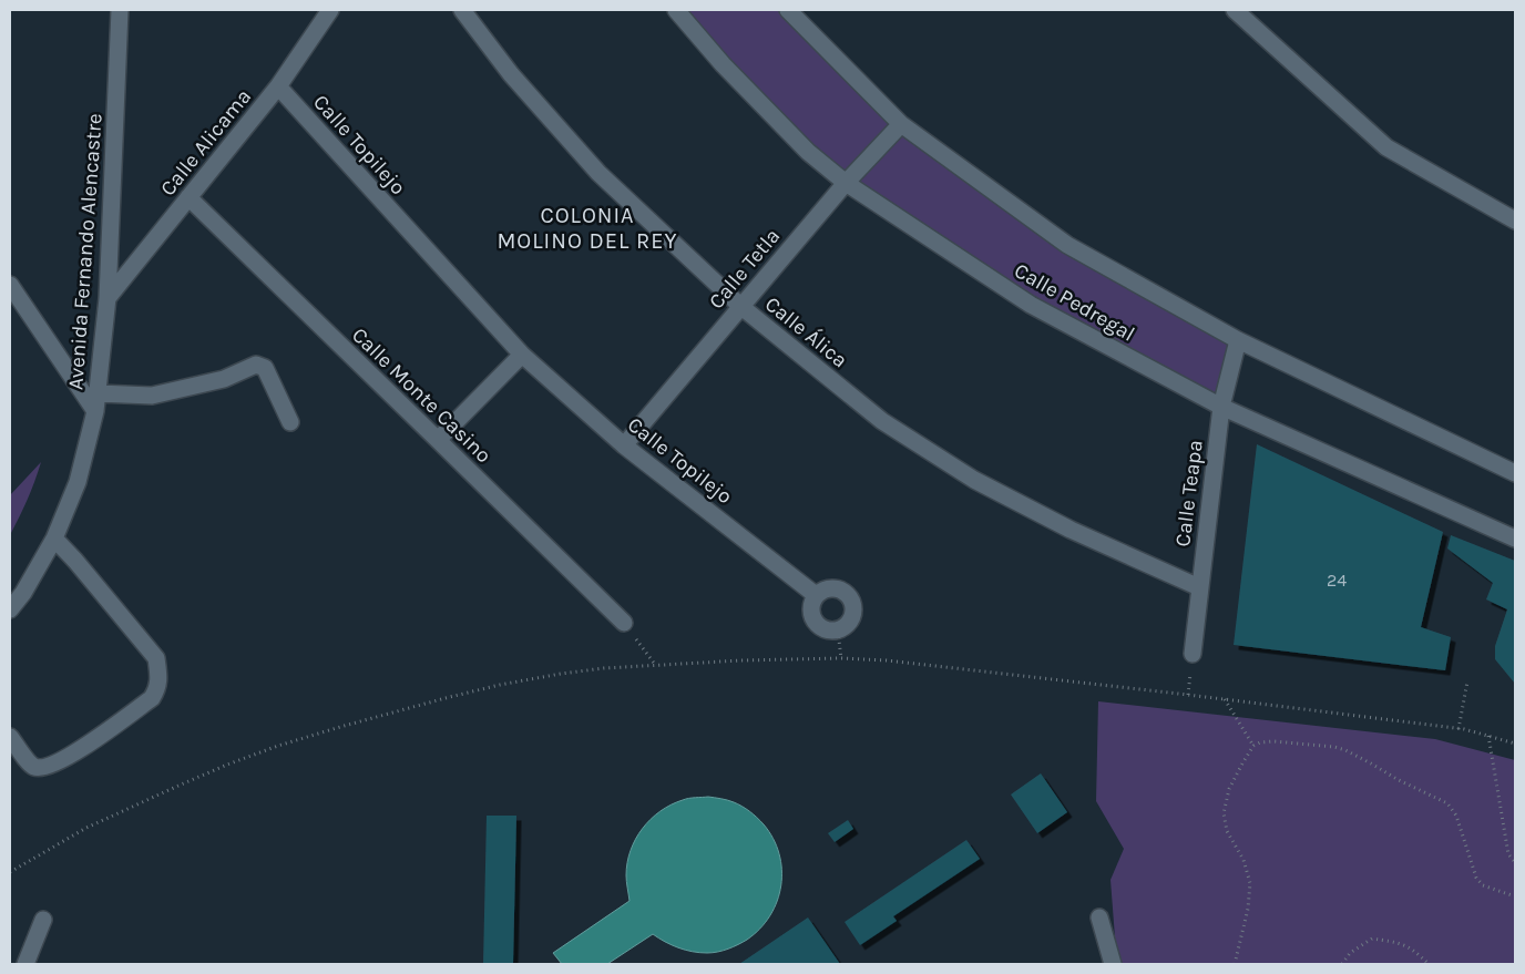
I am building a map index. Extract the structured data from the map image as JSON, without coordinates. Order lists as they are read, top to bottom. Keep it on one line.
{"streets":{"street":["Calle Alicama","Calle Topilejo","Avenida Fernando Alencastre","Calle Tetla","Calle Pedregal","Calle Álica","Calle Monte Casino","Calle Teapa"]},"crossings":[["Calle Alicama","Calle Topilejo"],["Calle Alicama","Avenida Fernando Alencastre"],["Calle Alicama","Calle Monte Casino"],["Calle Topilejo","Calle Tetla"],["Calle Tetla","Calle Pedregal"],["Calle Tetla","Calle Álica"],["Calle Pedregal","Calle Teapa"],["Calle Álica","Calle Teapa"]],"districts":["COLONIA MOLINO DEL REY"],"house_numbers":["24"]}
